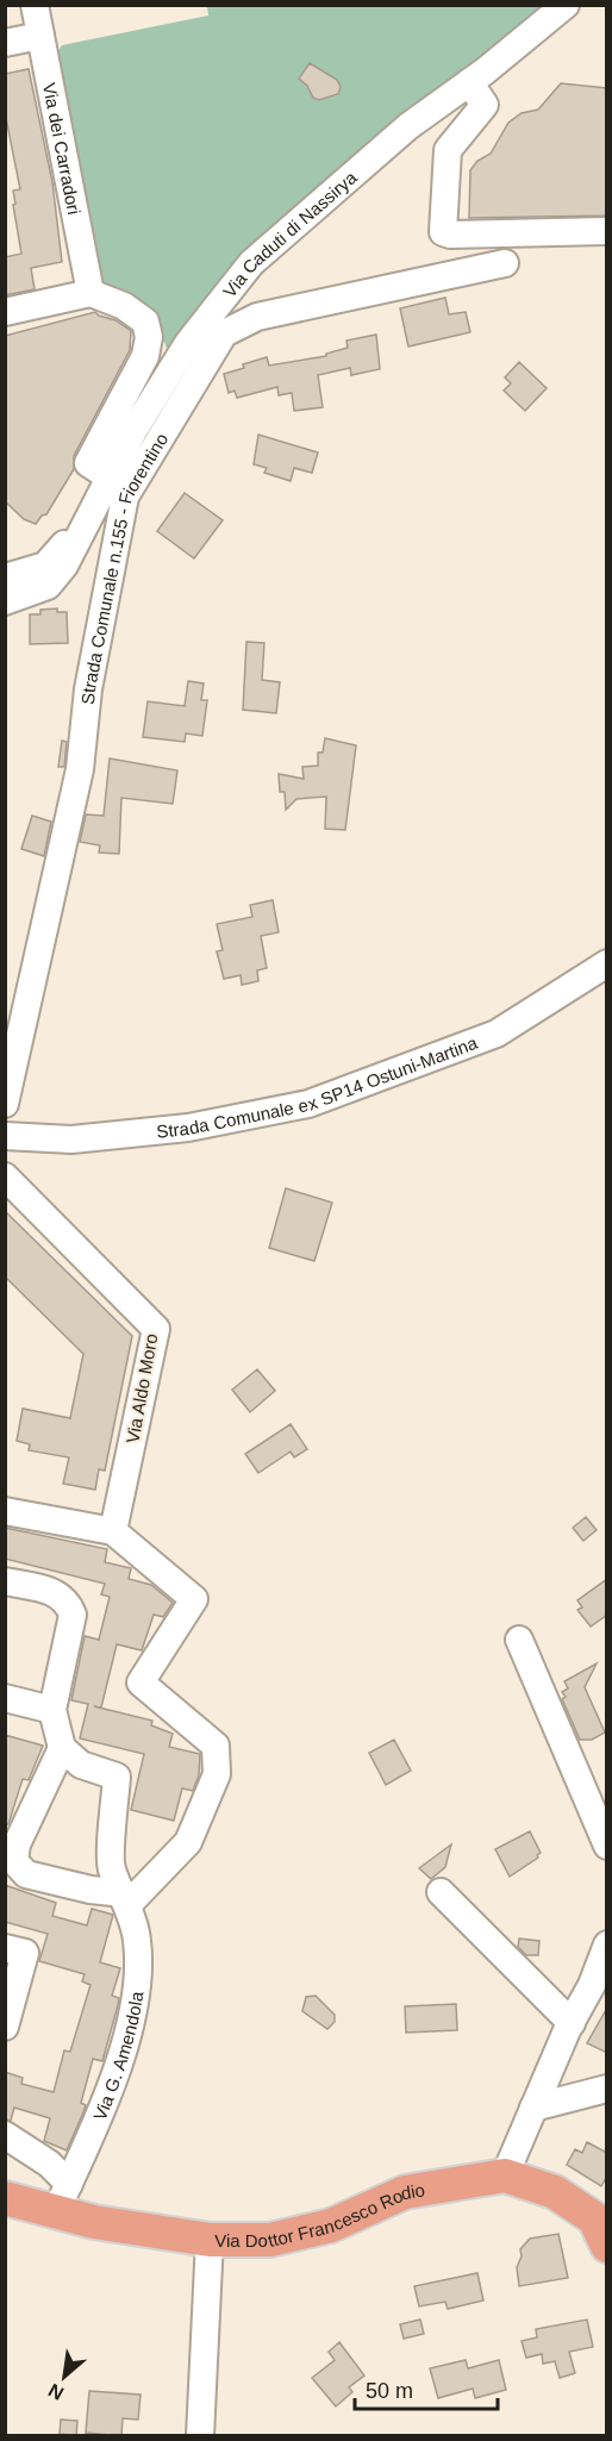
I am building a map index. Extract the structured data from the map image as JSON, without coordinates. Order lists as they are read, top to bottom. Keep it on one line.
{"streets":{"main road":["Via Dottor Francesco Rodio"],"street":["Via dei Carradori","Via Caduti di Nassirya","Strada Comunale n.155 - Fiorentino","Strada Comunale ex SP14 Ostuni-Martina","Via Aldo Moro","Via G. Amendola"]},"crossings":[["Via G. Amendola","Via Dottor Francesco Rodio"]],"scale_bar":"50 m","north":"bottom left"}
